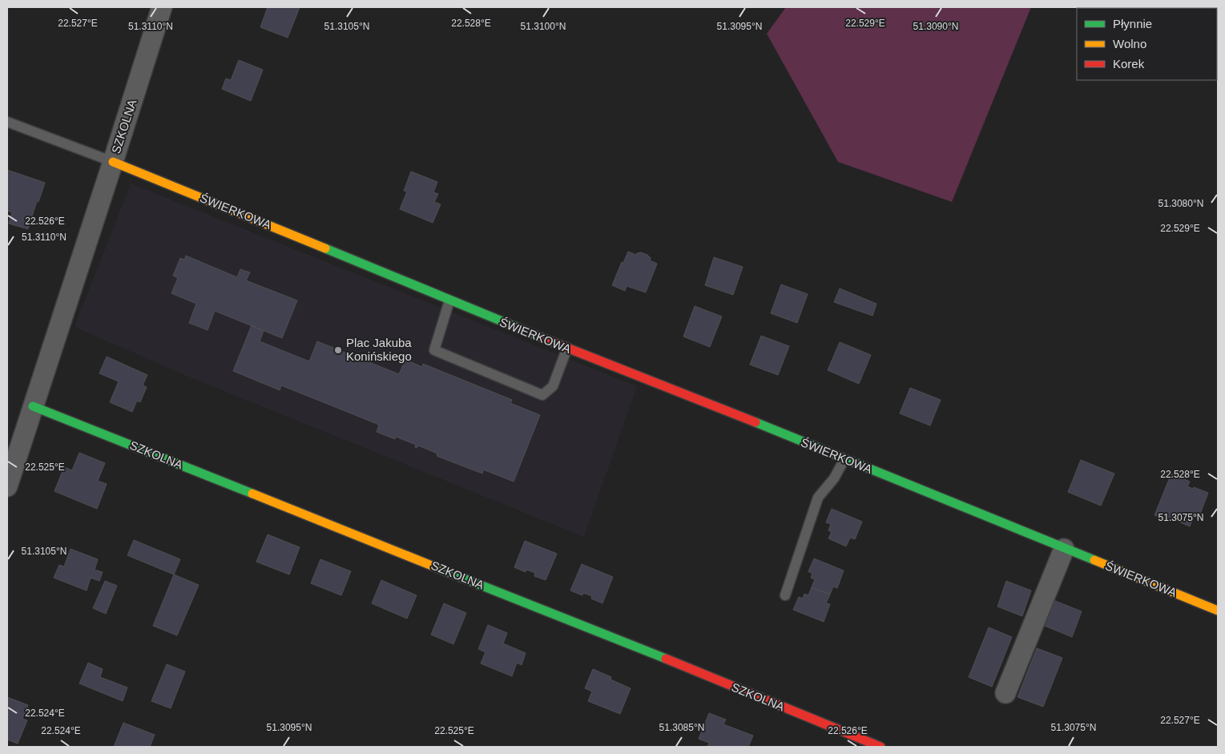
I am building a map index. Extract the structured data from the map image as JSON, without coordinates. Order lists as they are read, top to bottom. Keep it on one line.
{"streets":{"street":["SZKOLNA","ŚWIERKOWA"]},"crossings":[["SZKOLNA","ŚWIERKOWA"]],"places":["Plac Jakuba Konińskiego"],"legend":["Płynnie","Wolno","Korek"],"coordinates":["22.527°E","22.528°E","22.529°E","51.3110°N","51.3105°N","51.3100°N","51.3095°N","51.3090°N","51.3080°N","22.526°E","22.525°E","51.3075°N","22.524°E","51.3085°N"]}
